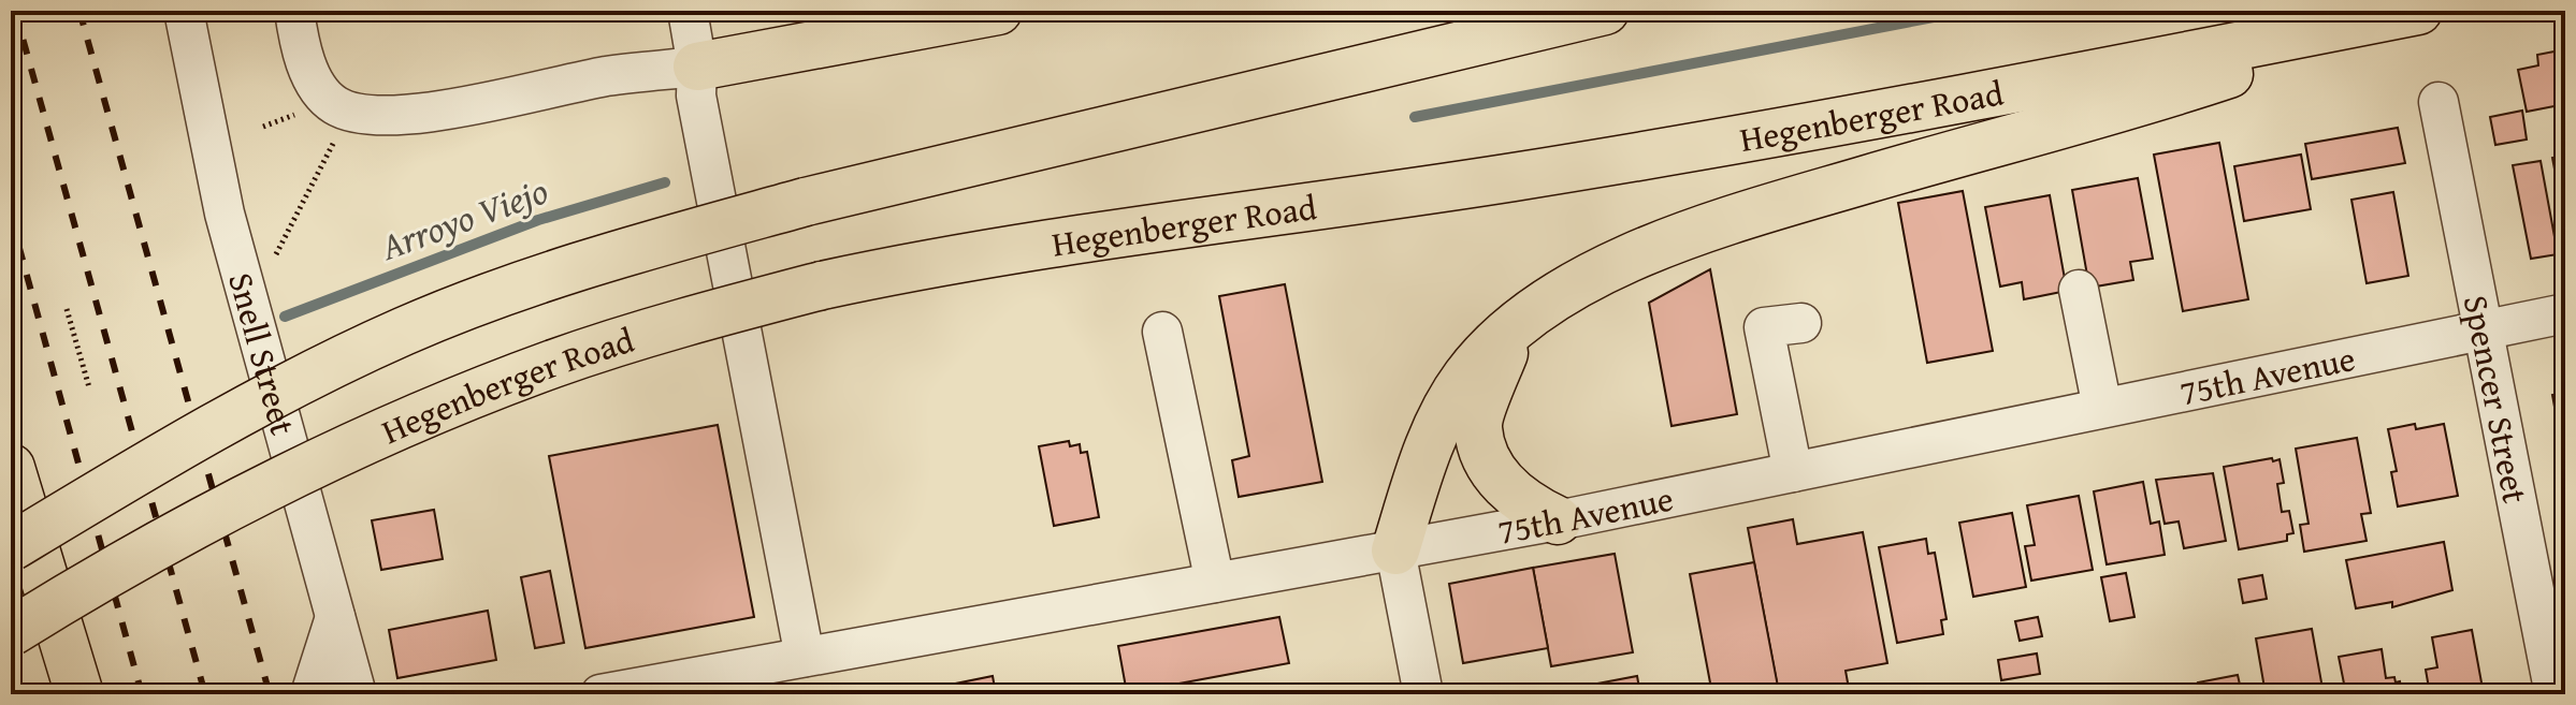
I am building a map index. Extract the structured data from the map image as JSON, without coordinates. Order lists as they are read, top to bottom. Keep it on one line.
{"streets":{"main road":["Hegenberger Road"],"street":["Snell Street","75th Avenue","Spencer Street"]},"crossings":[["75th Avenue","Spencer Street"]],"water":["Arroyo Viejo"]}
